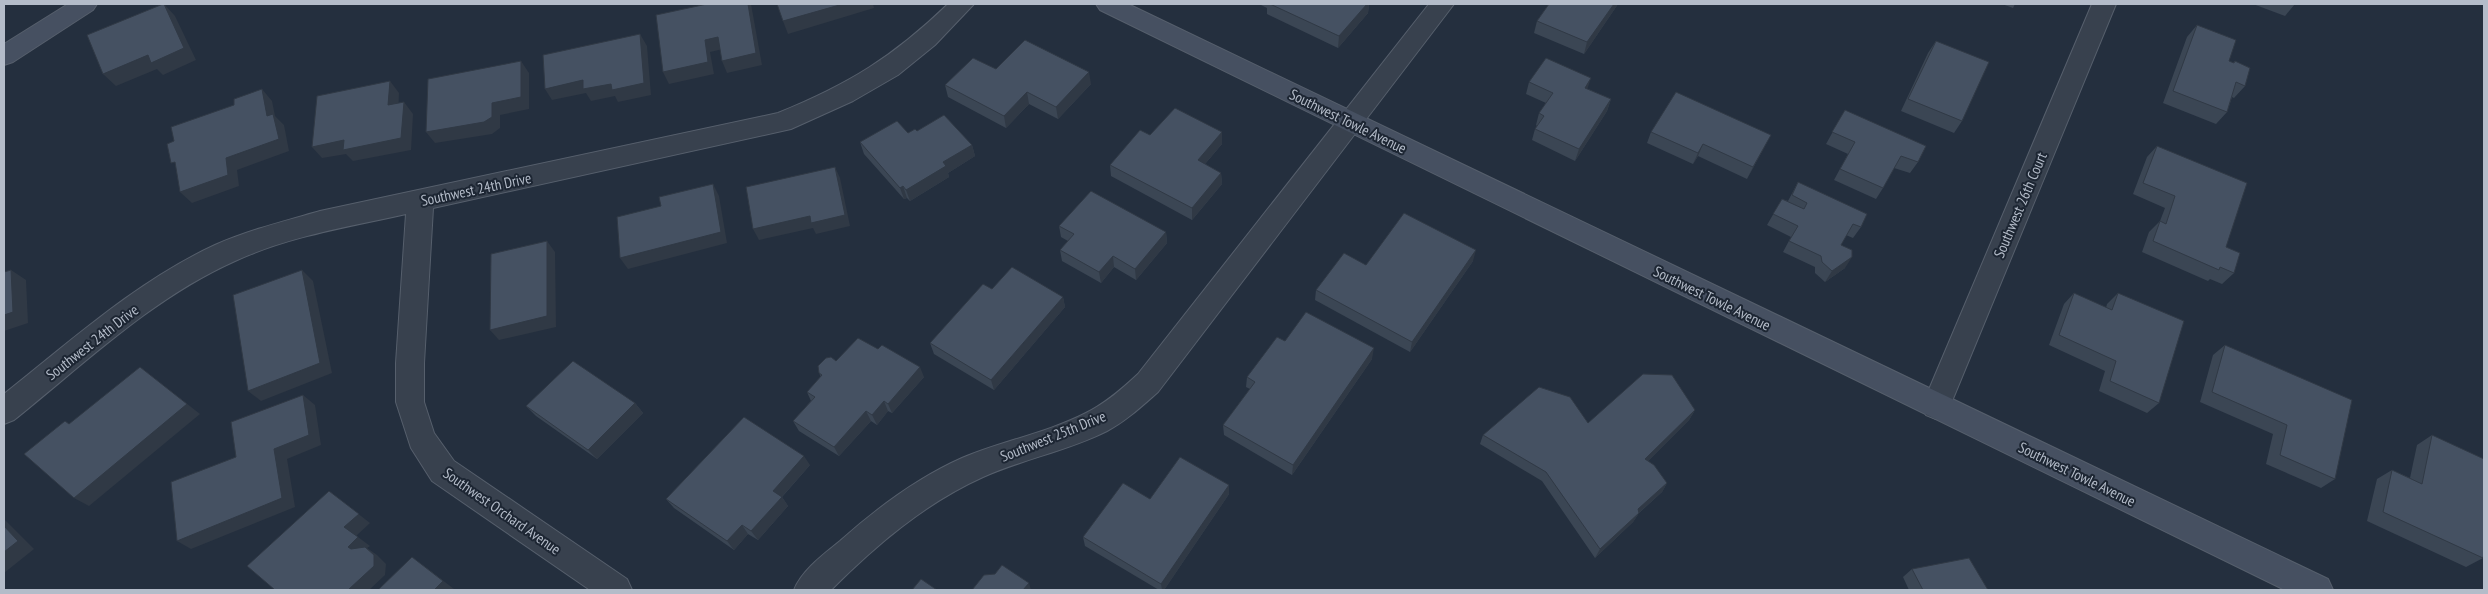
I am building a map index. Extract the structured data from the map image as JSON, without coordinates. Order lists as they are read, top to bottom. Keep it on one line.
{"streets":{"main road":["Southwest Towle Avenue"],"street":["Southwest 24th Drive","Southwest 26th Court","Southwest 25th Drive","Southwest Orchard Avenue"]},"crossings":[["Southwest Towle Avenue","Southwest 26th Court"],["Southwest Towle Avenue","Southwest 25th Drive"],["Southwest 24th Drive","Southwest Orchard Avenue"]]}
